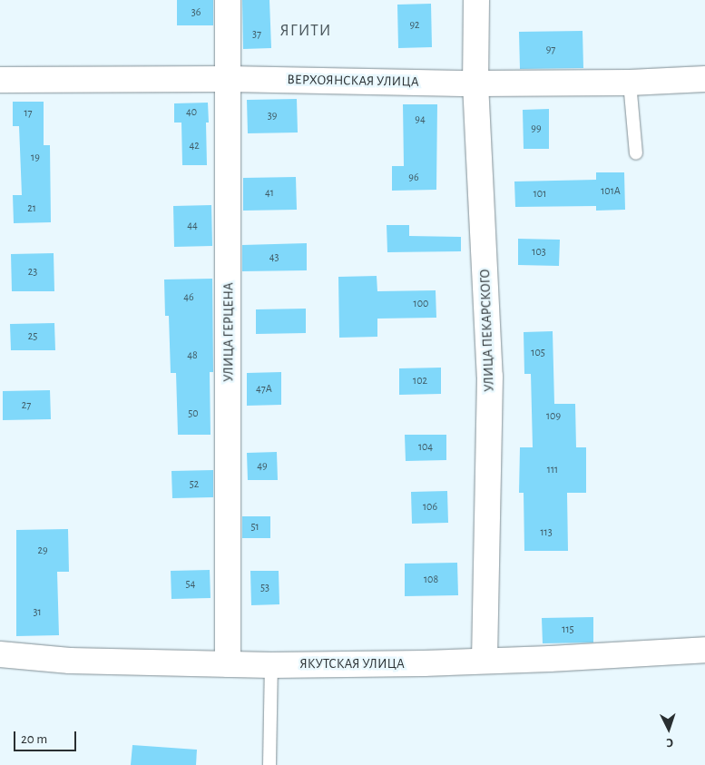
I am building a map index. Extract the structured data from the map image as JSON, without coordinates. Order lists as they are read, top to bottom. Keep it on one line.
{"streets":{"street":["ВЕРХОЯНСКАЯ УЛИЦА","УЛИЦА ПЕКАРСКОГО","УЛИЦА ГЕРЦЕНА","ЯКУТСКАЯ УЛИЦА"]},"crossings":[["ВЕРХОЯНСКАЯ УЛИЦА","УЛИЦА ПЕКАРСКОГО"],["ВЕРХОЯНСКАЯ УЛИЦА","УЛИЦА ГЕРЦЕНА"],["УЛИЦА ПЕКАРСКОГО","ЯКУТСКАЯ УЛИЦА"],["УЛИЦА ГЕРЦЕНА","ЯКУТСКАЯ УЛИЦА"]],"districts":["ЯГИТИ"],"house_numbers":["36","92","37","97","40","17","39","94","99","42","19","96","101А","41","101","21","44","103","43","23","46","100","25","105","48","102","47А","27","50","109","104","49","111","52","106","51","113","29","108","54","53","31","115"],"scale_bar":"20 m","north":"bottom"}
